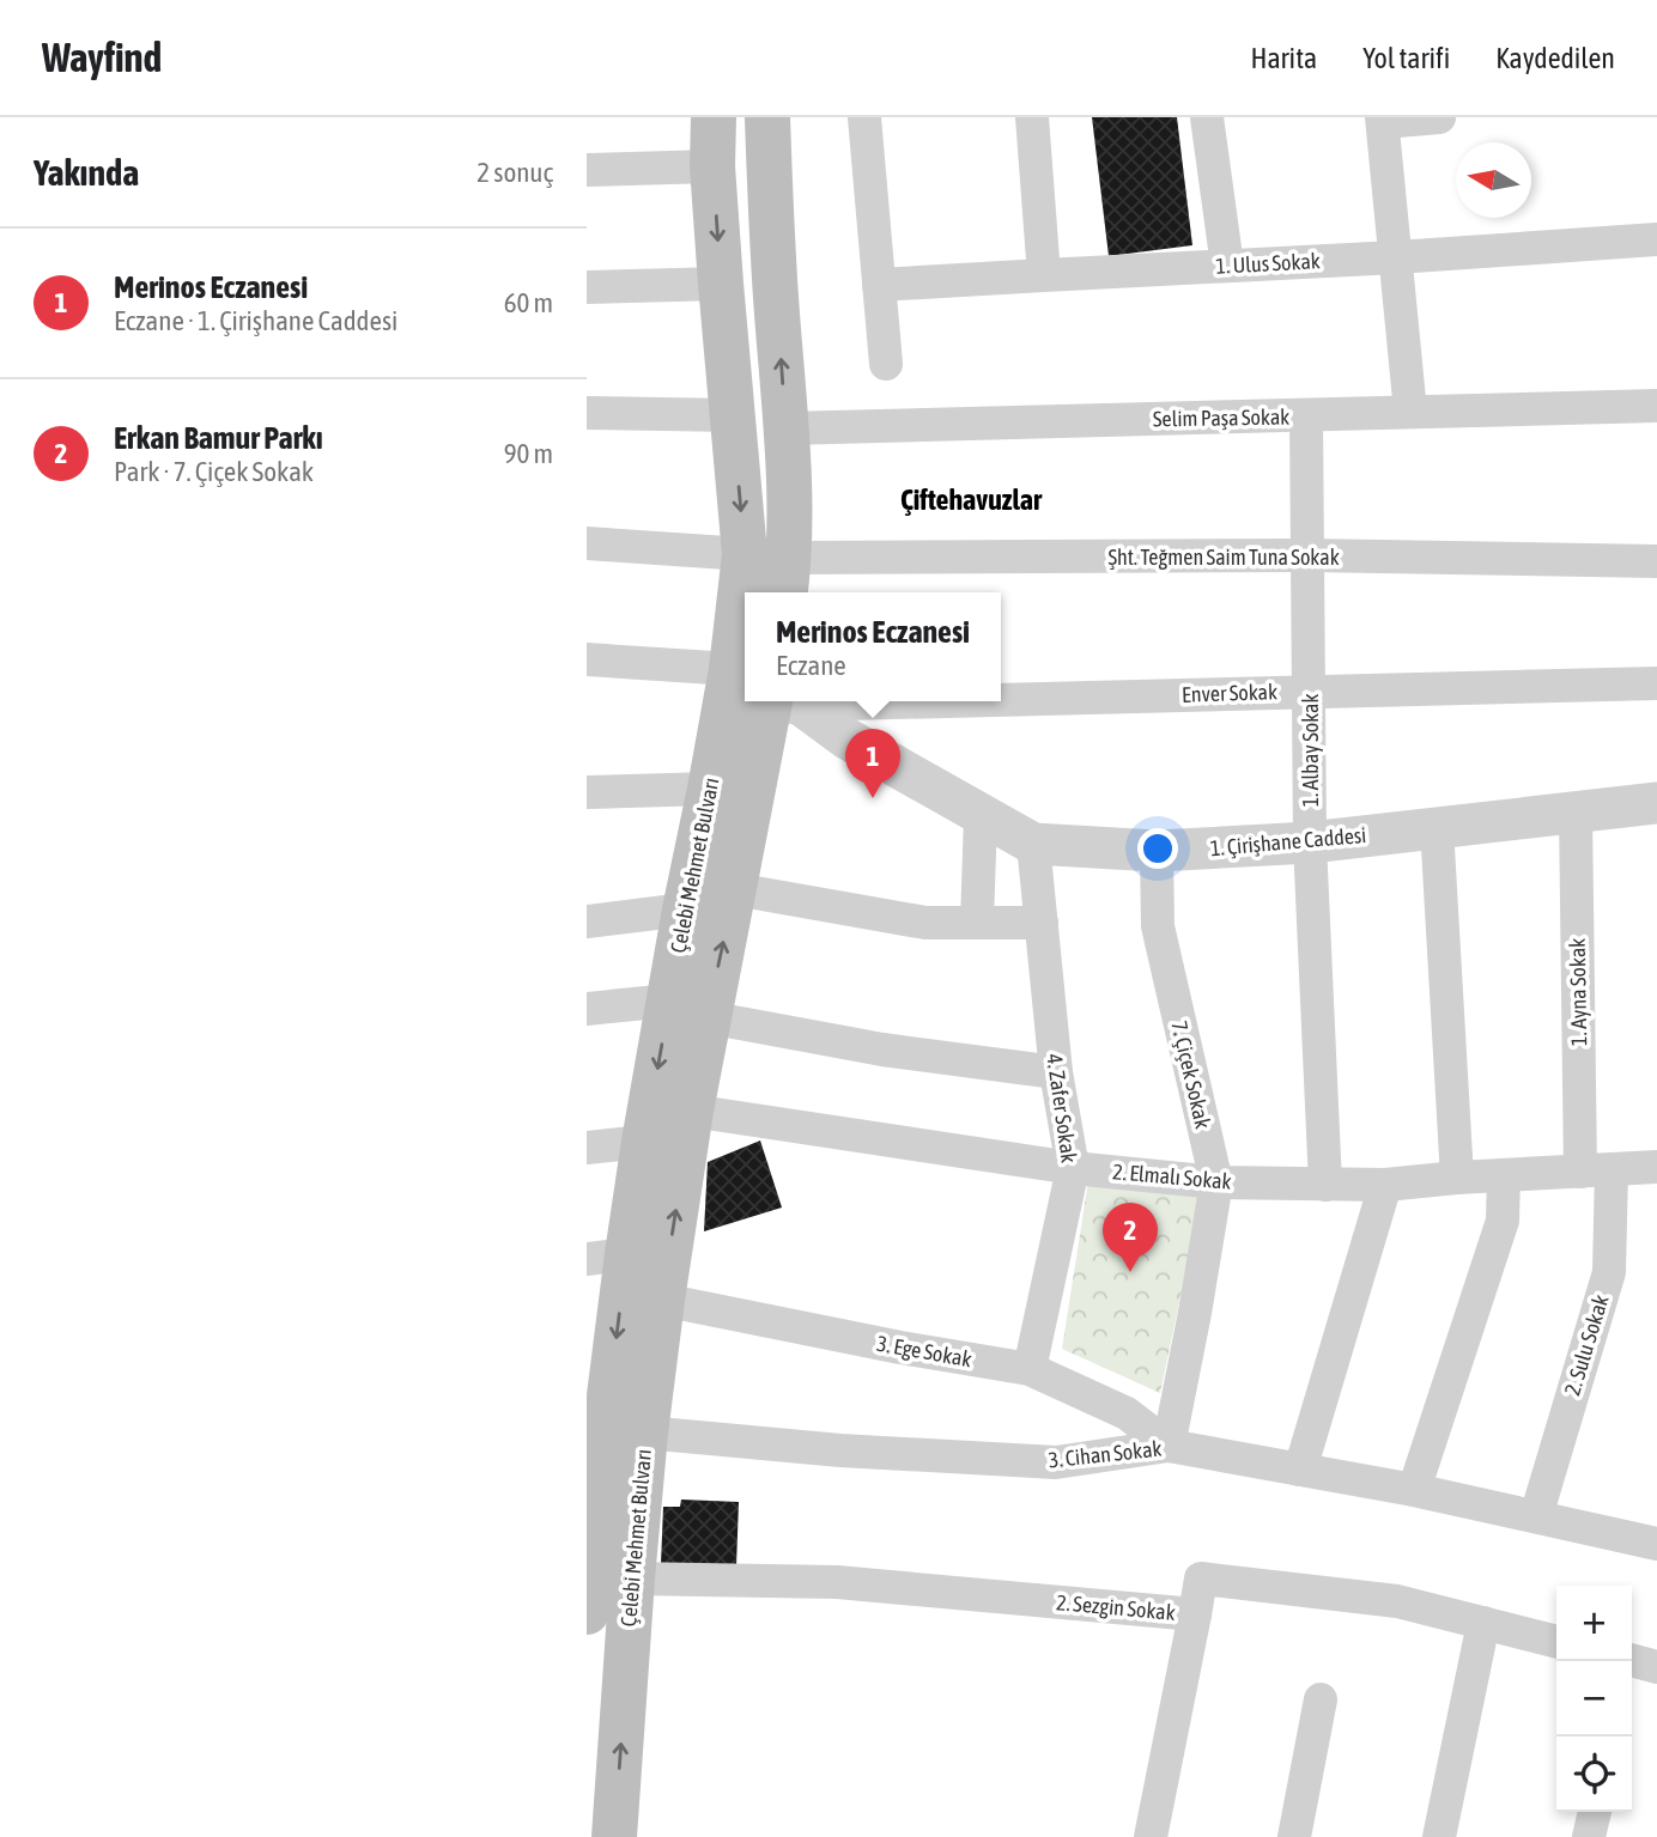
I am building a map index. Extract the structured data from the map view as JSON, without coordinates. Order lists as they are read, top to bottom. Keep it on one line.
{"streets":{"main road":["Çelebi Mehmet Bulvarı"],"street":["1. Ulus Sokak","Selim Paşa Sokak","Şht. Teğmen Saim Tuna Sokak","Enver Sokak","1. Albay Sokak","1. Çirişhane Caddesi","1. Ayna Sokak","7. Çiçek Sokak","4. Zafer Sokak","2. Elmalı Sokak","2. Sulu Sokak","3. Ege Sokak","3. Cihan Sokak","2. Sezgin Sokak"]},"crossings":[["Selim Paşa Sokak","1. Albay Sokak"],["Şht. Teğmen Saim Tuna Sokak","1. Albay Sokak"],["Enver Sokak","1. Albay Sokak"],["1. Albay Sokak","1. Çirişhane Caddesi"],["1. Albay Sokak","2. Elmalı Sokak"],["1. Çirişhane Caddesi","1. Ayna Sokak"],["1. Çirişhane Caddesi","7. Çiçek Sokak"],["1. Çirişhane Caddesi","4. Zafer Sokak"],["Çelebi Mehmet Bulvarı","2. Elmalı Sokak"],["Çelebi Mehmet Bulvarı","3. Ege Sokak"],["Çelebi Mehmet Bulvarı","3. Cihan Sokak"],["Çelebi Mehmet Bulvarı","2. Sezgin Sokak"],["1. Ayna Sokak","2. Elmalı Sokak"],["1. Ayna Sokak","2. Sulu Sokak"],["7. Çiçek Sokak","2. Elmalı Sokak"],["7. Çiçek Sokak","3. Ege Sokak"],["7. Çiçek Sokak","3. Cihan Sokak"],["4. Zafer Sokak","2. Elmalı Sokak"],["4. Zafer Sokak","3. Ege Sokak"],["2. Elmalı Sokak","2. Sulu Sokak"],["2. Sulu Sokak","3. Cihan Sokak"],["3. Ege Sokak","3. Cihan Sokak"]],"districts":["Çiftehavuzlar"],"north":"left","page":{"header":"Wayfind","nav":["Harita","Yol tarifi","Kaydedilen"],"heading":["Yakında","2 sonuç"],"list":[{"mark":"1","name":"Merinos Eczanesi","note":"Eczane · 1. Çirişhane Caddesi","value":"60 m"},{"mark":"2","name":"Erkan Bamur Parkı","note":"Park · 7. Çiçek Sokak","value":"90 m"}],"popup":["Merinos Eczanesi","Eczane"],"pins":["1","2"],"map_buttons":["+","−"]}}
